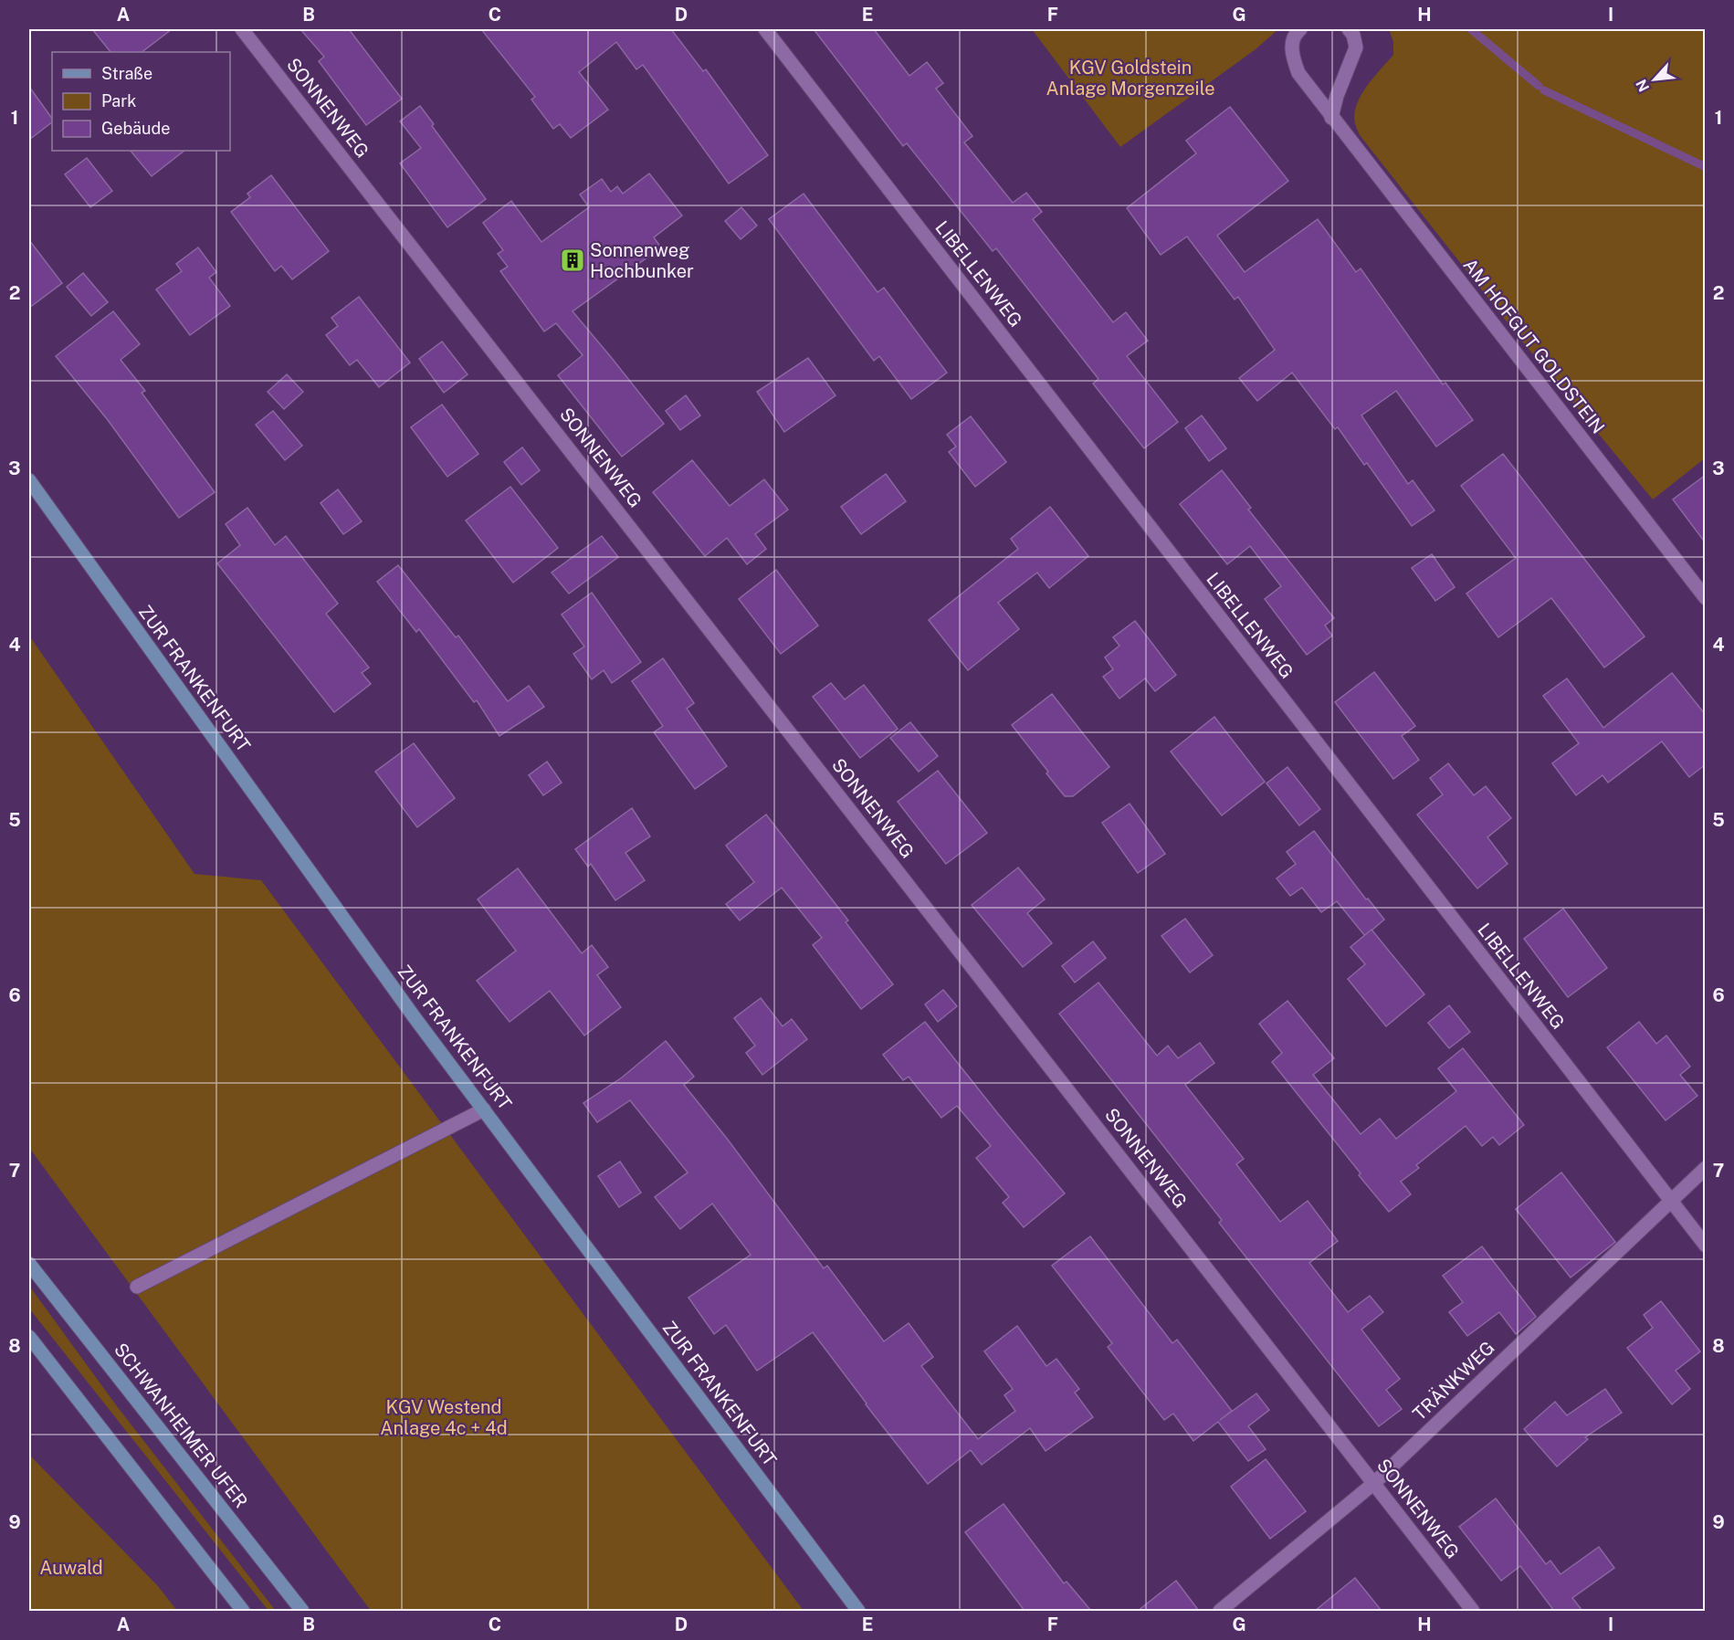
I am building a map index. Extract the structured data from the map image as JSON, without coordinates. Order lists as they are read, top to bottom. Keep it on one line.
{"streets":{"street":["SONNENWEG","LIBELLENWEG","AM HOFGUT GOLDSTEIN","ZUR FRANKENFURT","TRÄNKWEG","SCHWANHEIMER UFER"]},"crossings":[["SONNENWEG","TRÄNKWEG"],["LIBELLENWEG","TRÄNKWEG"]],"parks":["KGV Goldstein Anlage Morgenzeile","KGV Westend Anlage 4c + 4d","Auwald"],"places":{"building":["Sonnenweg Hochbunker"]},"legend":["Straße","Park","Gebäude"],"north":"bottom left","grid":{"columns":["A","B","C","D","E","F","G","H","I"],"rows":["1","2","3","4","5","6","7","8","9"]}}
